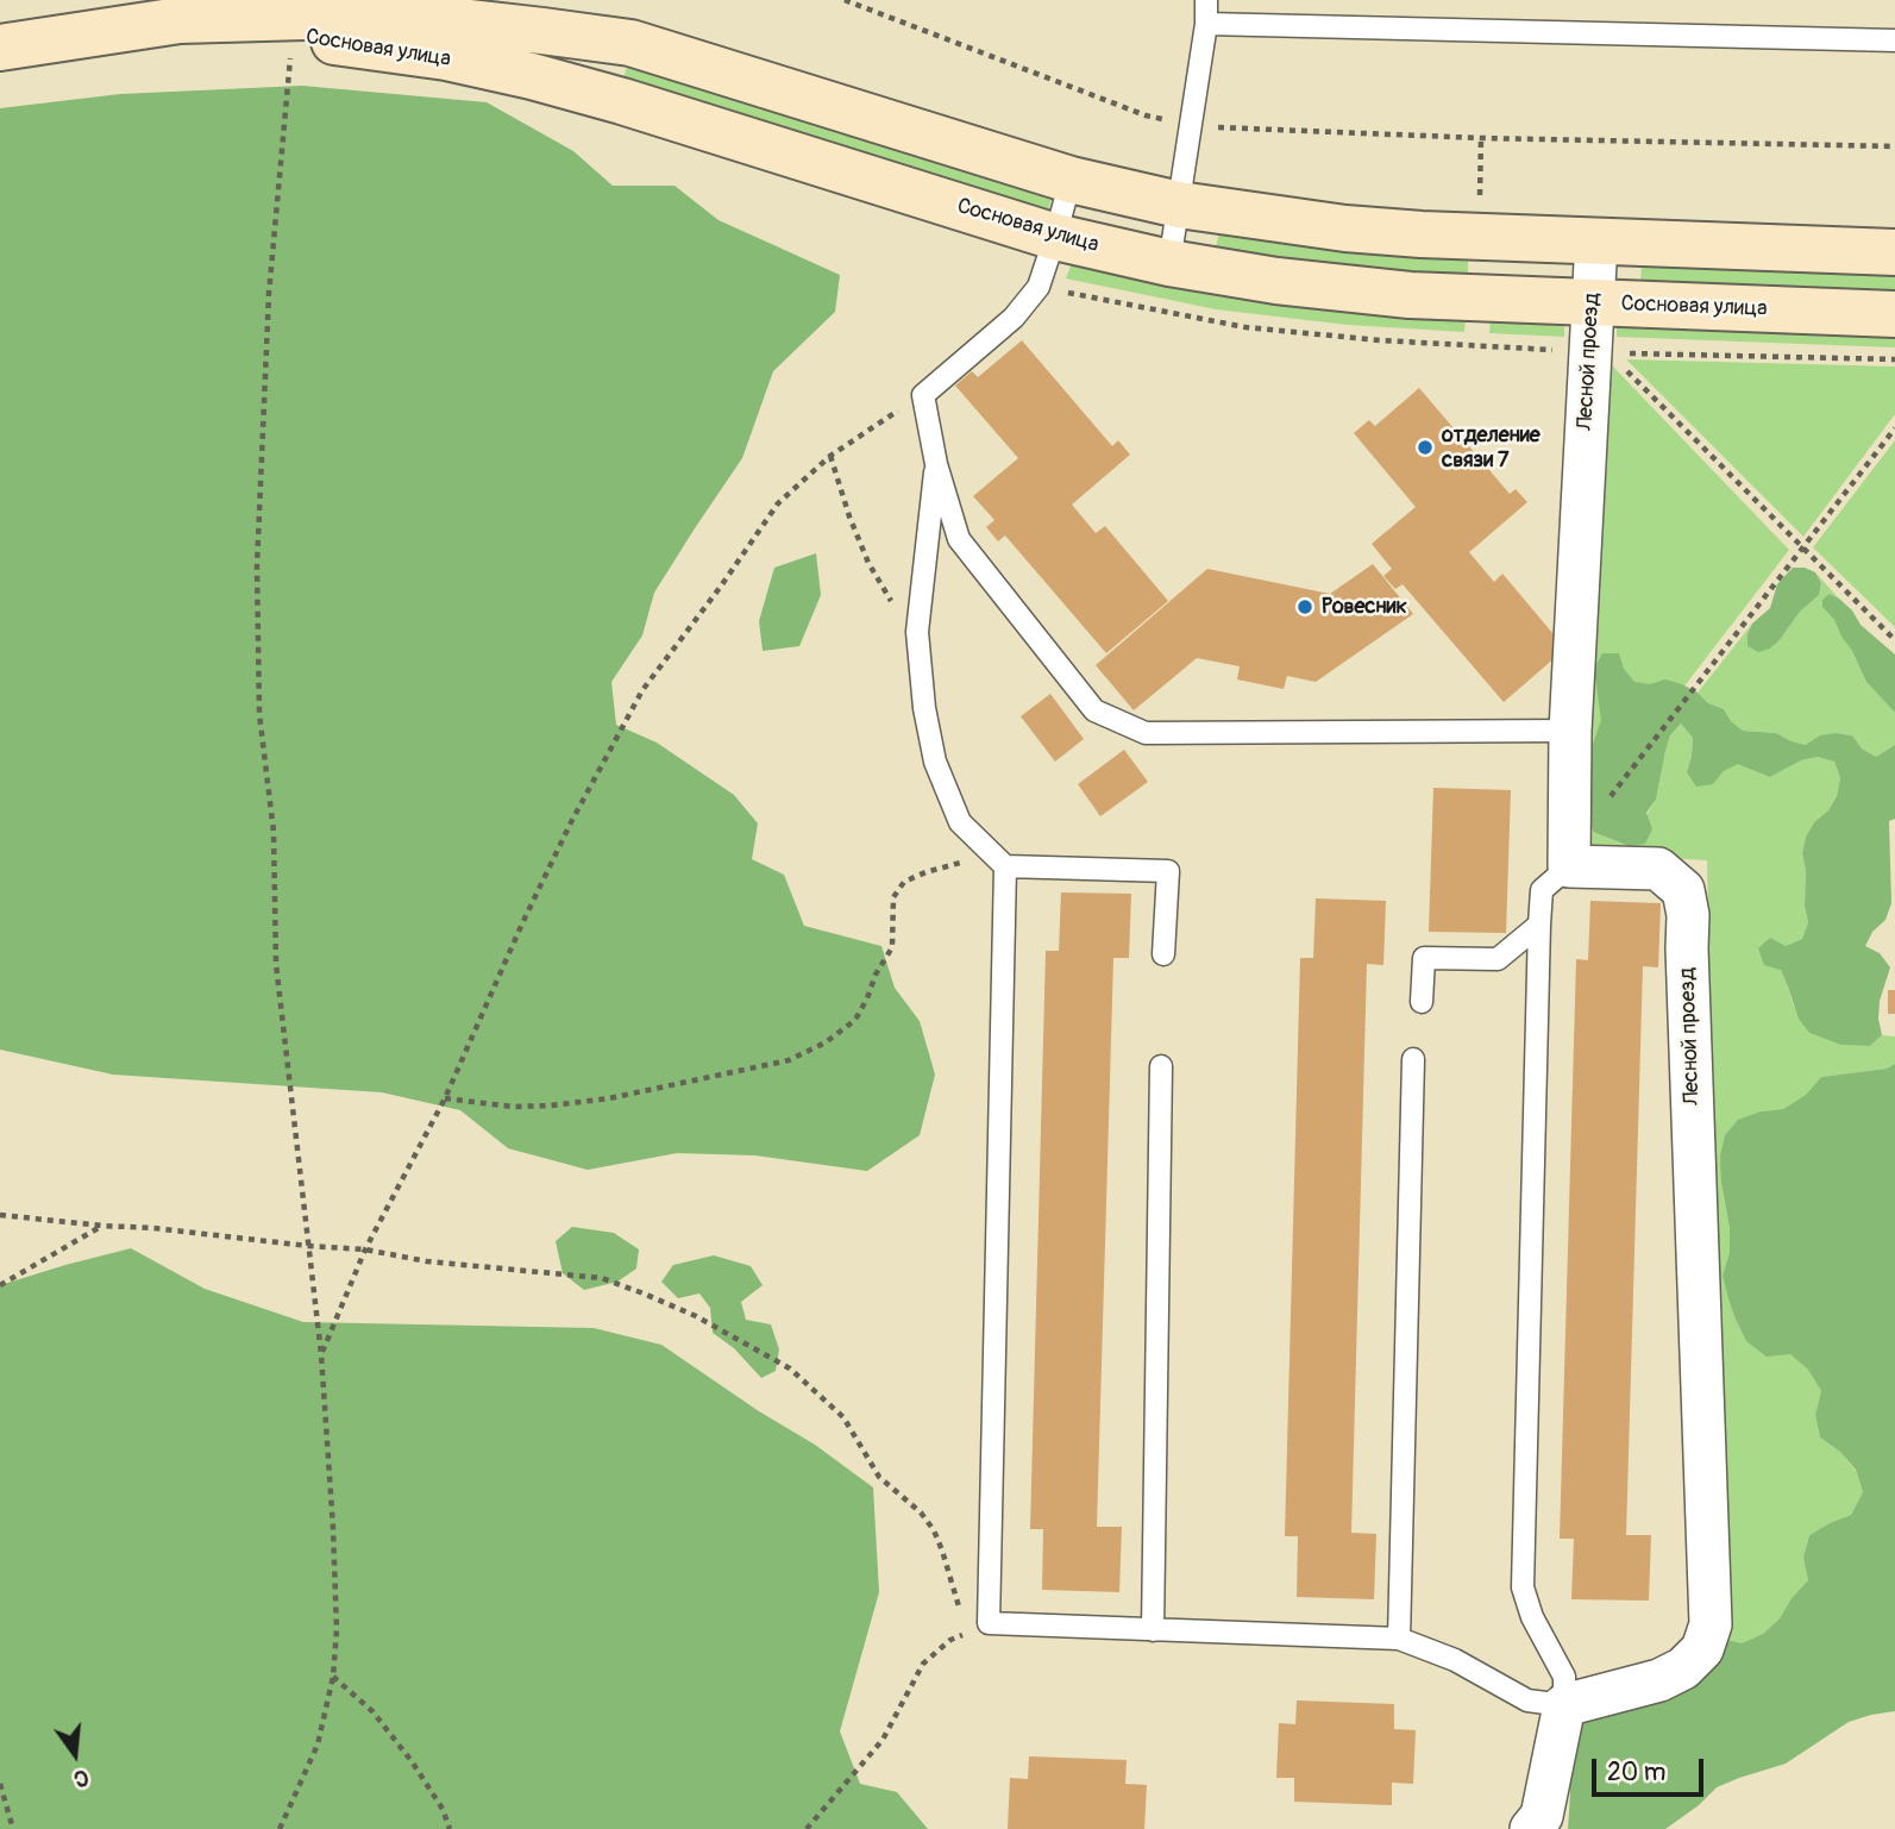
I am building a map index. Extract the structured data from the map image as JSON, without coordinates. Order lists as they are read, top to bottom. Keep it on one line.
{"streets":{"street":["Сосновая улица","Лесной проезд"]},"crossings":[["Сосновая улица","Лесной проезд"]],"places":["отделение связи 7","Ровесник"],"scale_bar":"20 m","north":"bottom"}
